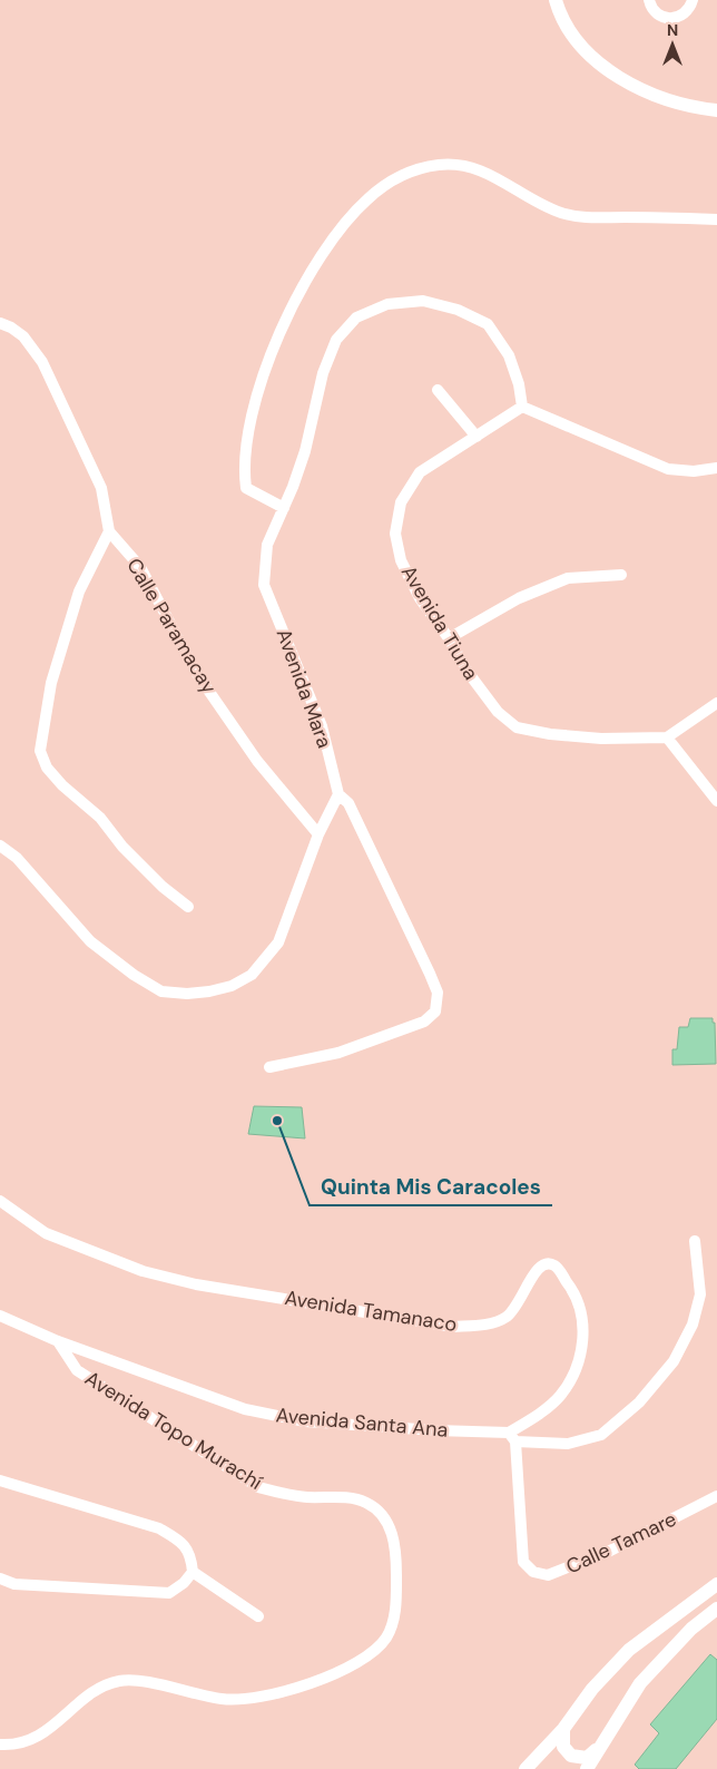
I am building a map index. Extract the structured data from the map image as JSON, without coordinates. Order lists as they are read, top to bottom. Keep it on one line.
{"streets":{"street":["Avenida Tiuna","Calle Paramacay","Avenida Mara","Avenida Tamanaco","Avenida Santa Ana","Avenida Topo Murachí","Calle Tamare"]},"crossings":[["Avenida Tiuna","Avenida Mara"],["Avenida Tamanaco","Avenida Santa Ana"],["Avenida Tamanaco","Calle Tamare"],["Avenida Santa Ana","Avenida Topo Murachí"],["Avenida Santa Ana","Calle Tamare"]],"places":["Quinta Mis Caracoles"],"north":"top"}
